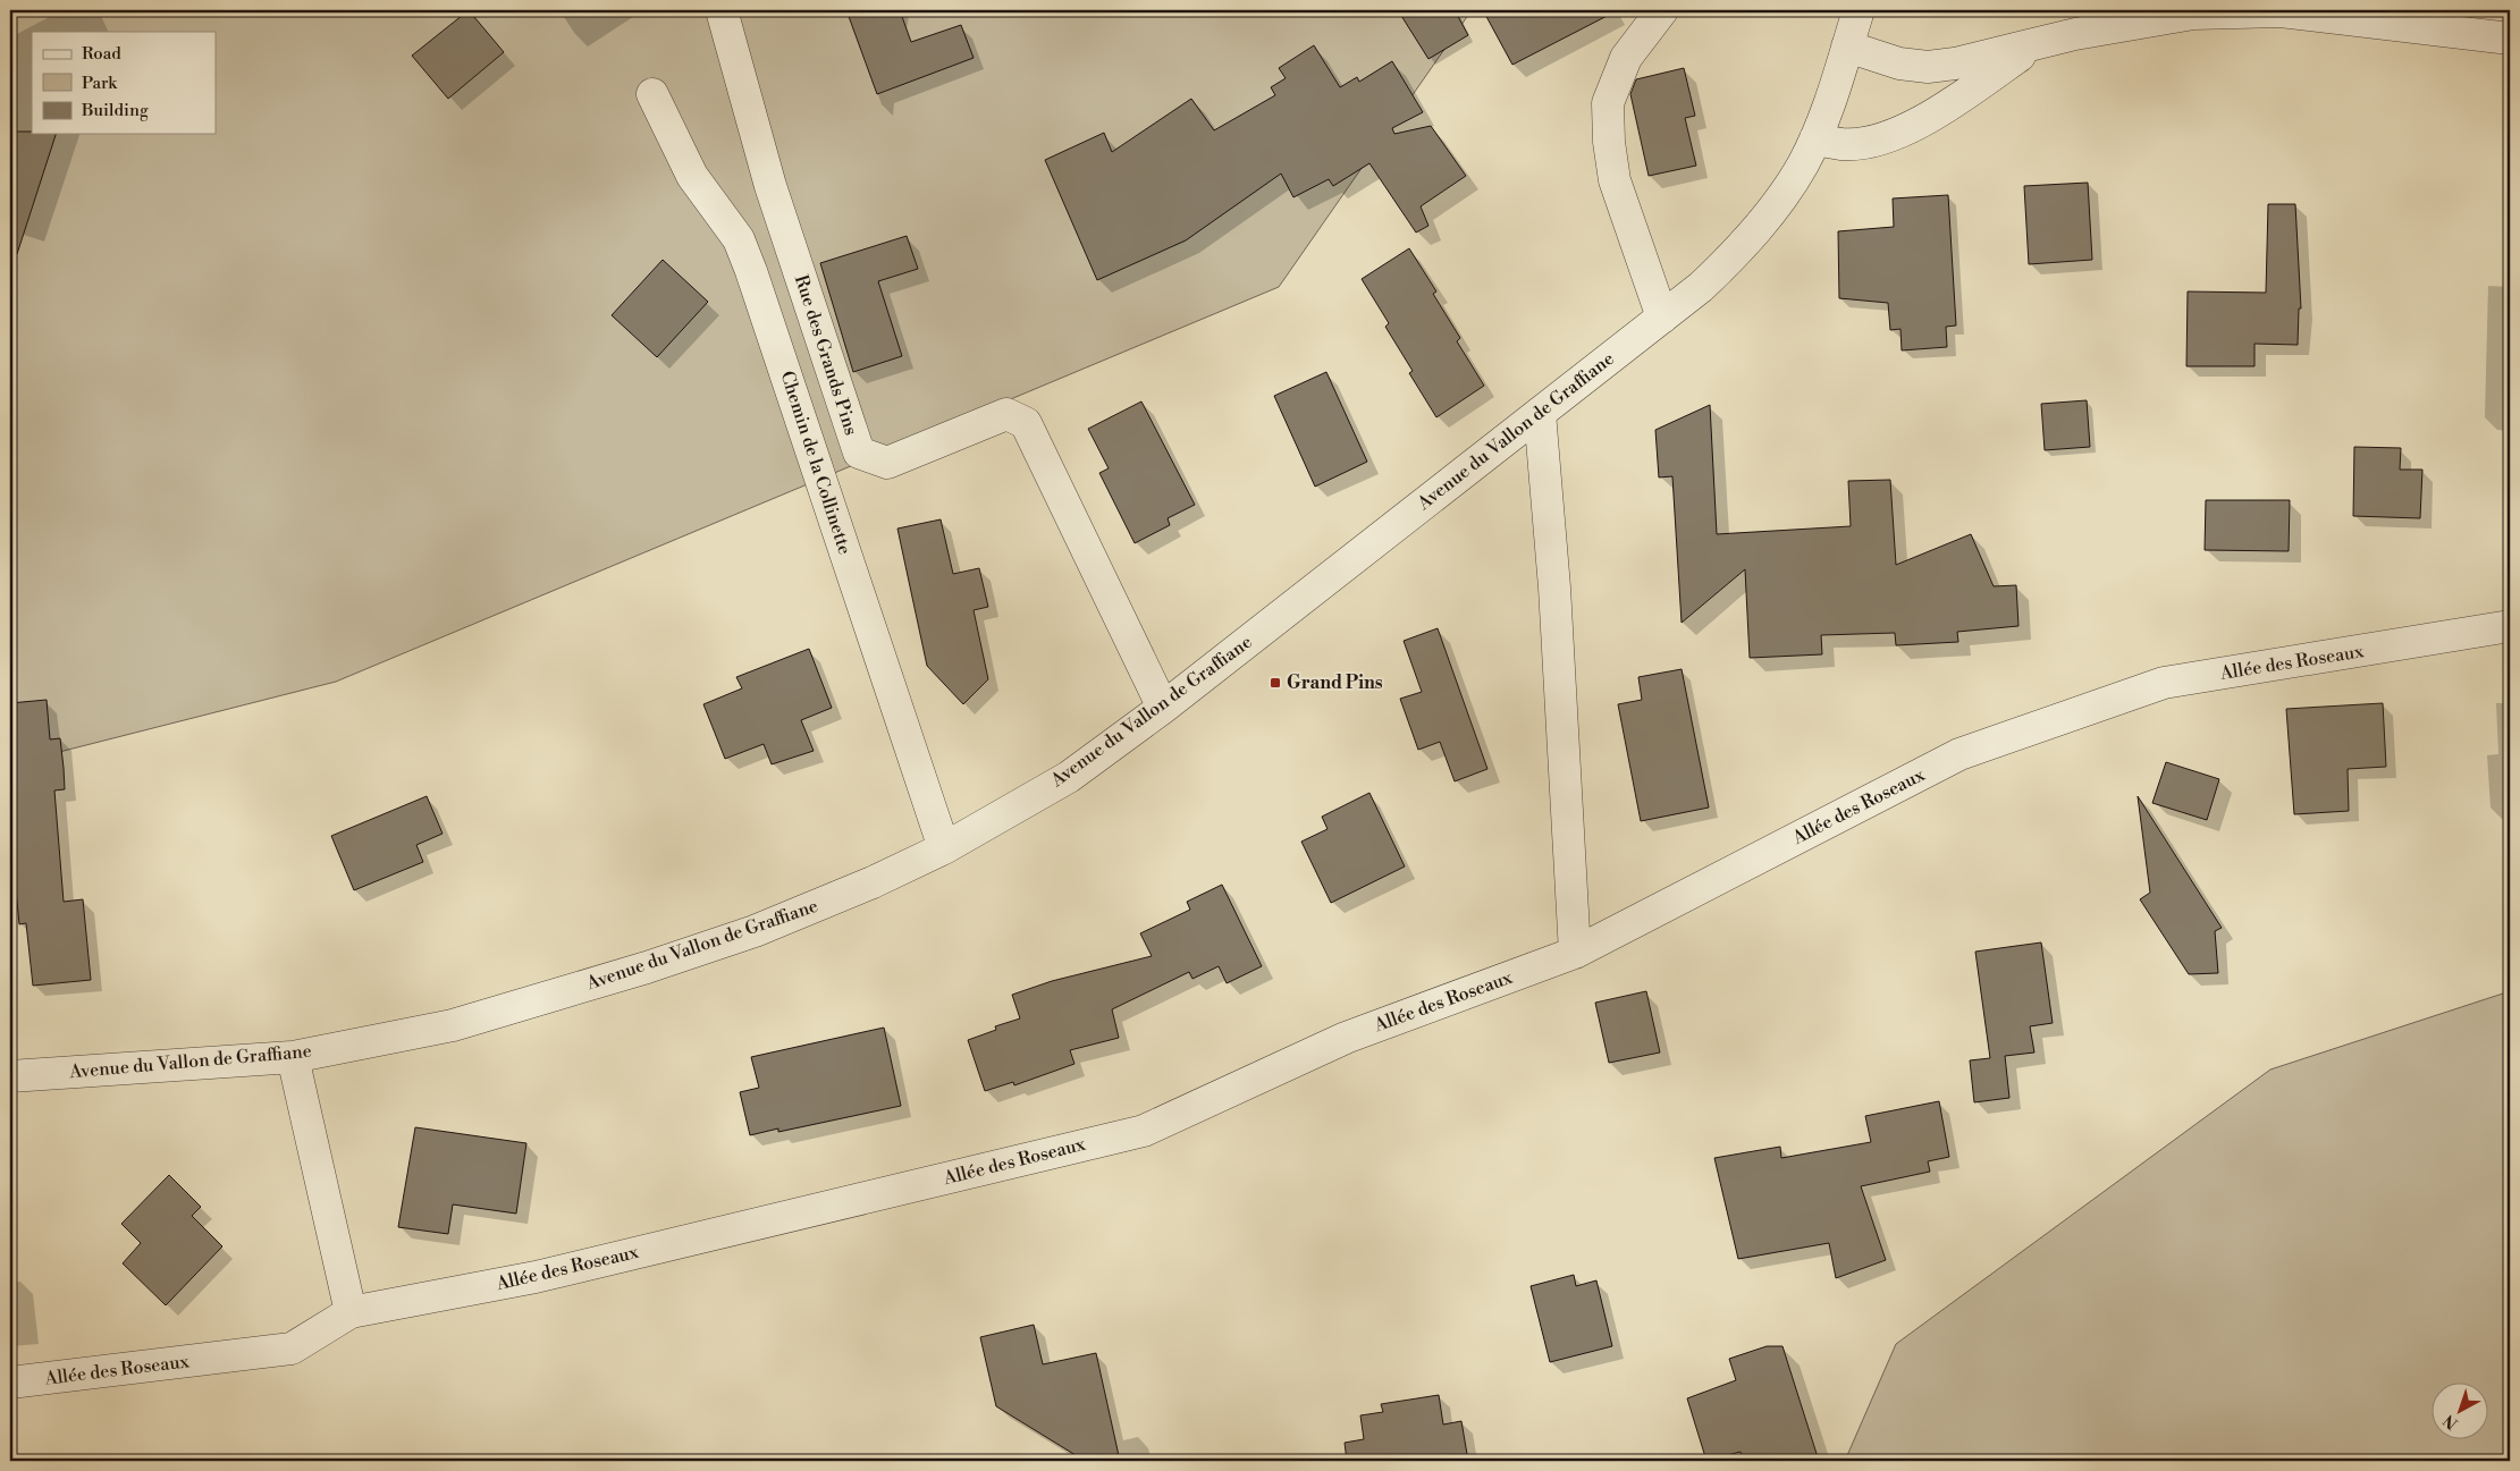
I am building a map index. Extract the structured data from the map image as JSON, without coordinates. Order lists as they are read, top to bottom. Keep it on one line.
{"streets":{"street":["Rue des Grands Pins","Avenue du Vallon de Graffiane","Chemin de la Collinette","Allée des Roseaux"]},"crossings":[["Rue des Grands Pins","Avenue du Vallon de Graffiane"],["Avenue du Vallon de Graffiane","Chemin de la Collinette"]],"places":{"transit":["Grand Pins"]},"legend":["Road","Park","Building"],"north":"bottom left"}
